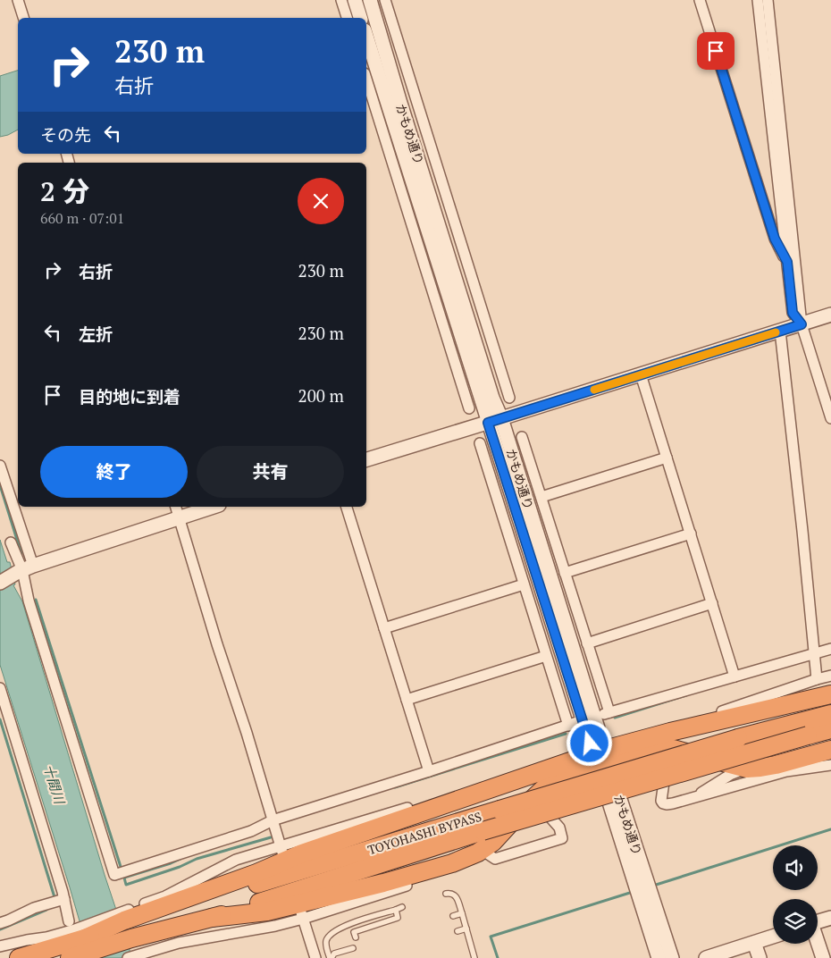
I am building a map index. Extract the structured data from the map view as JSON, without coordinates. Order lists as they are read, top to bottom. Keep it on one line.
{"streets":{"highway":["TOYOHASHI BYPASS"],"street":["かもめ通り"]},"water":["十間川"],"page":{"turn":["230 m","右折"],"then":"その先","heading":["2 分","660 m · 07:01"],"list":[{"name":"右折","value":"230 m"},{"name":"左折","value":"230 m"},{"name":"目的地に到着","value":"200 m"}],"buttons":["終了","共有"]}}
